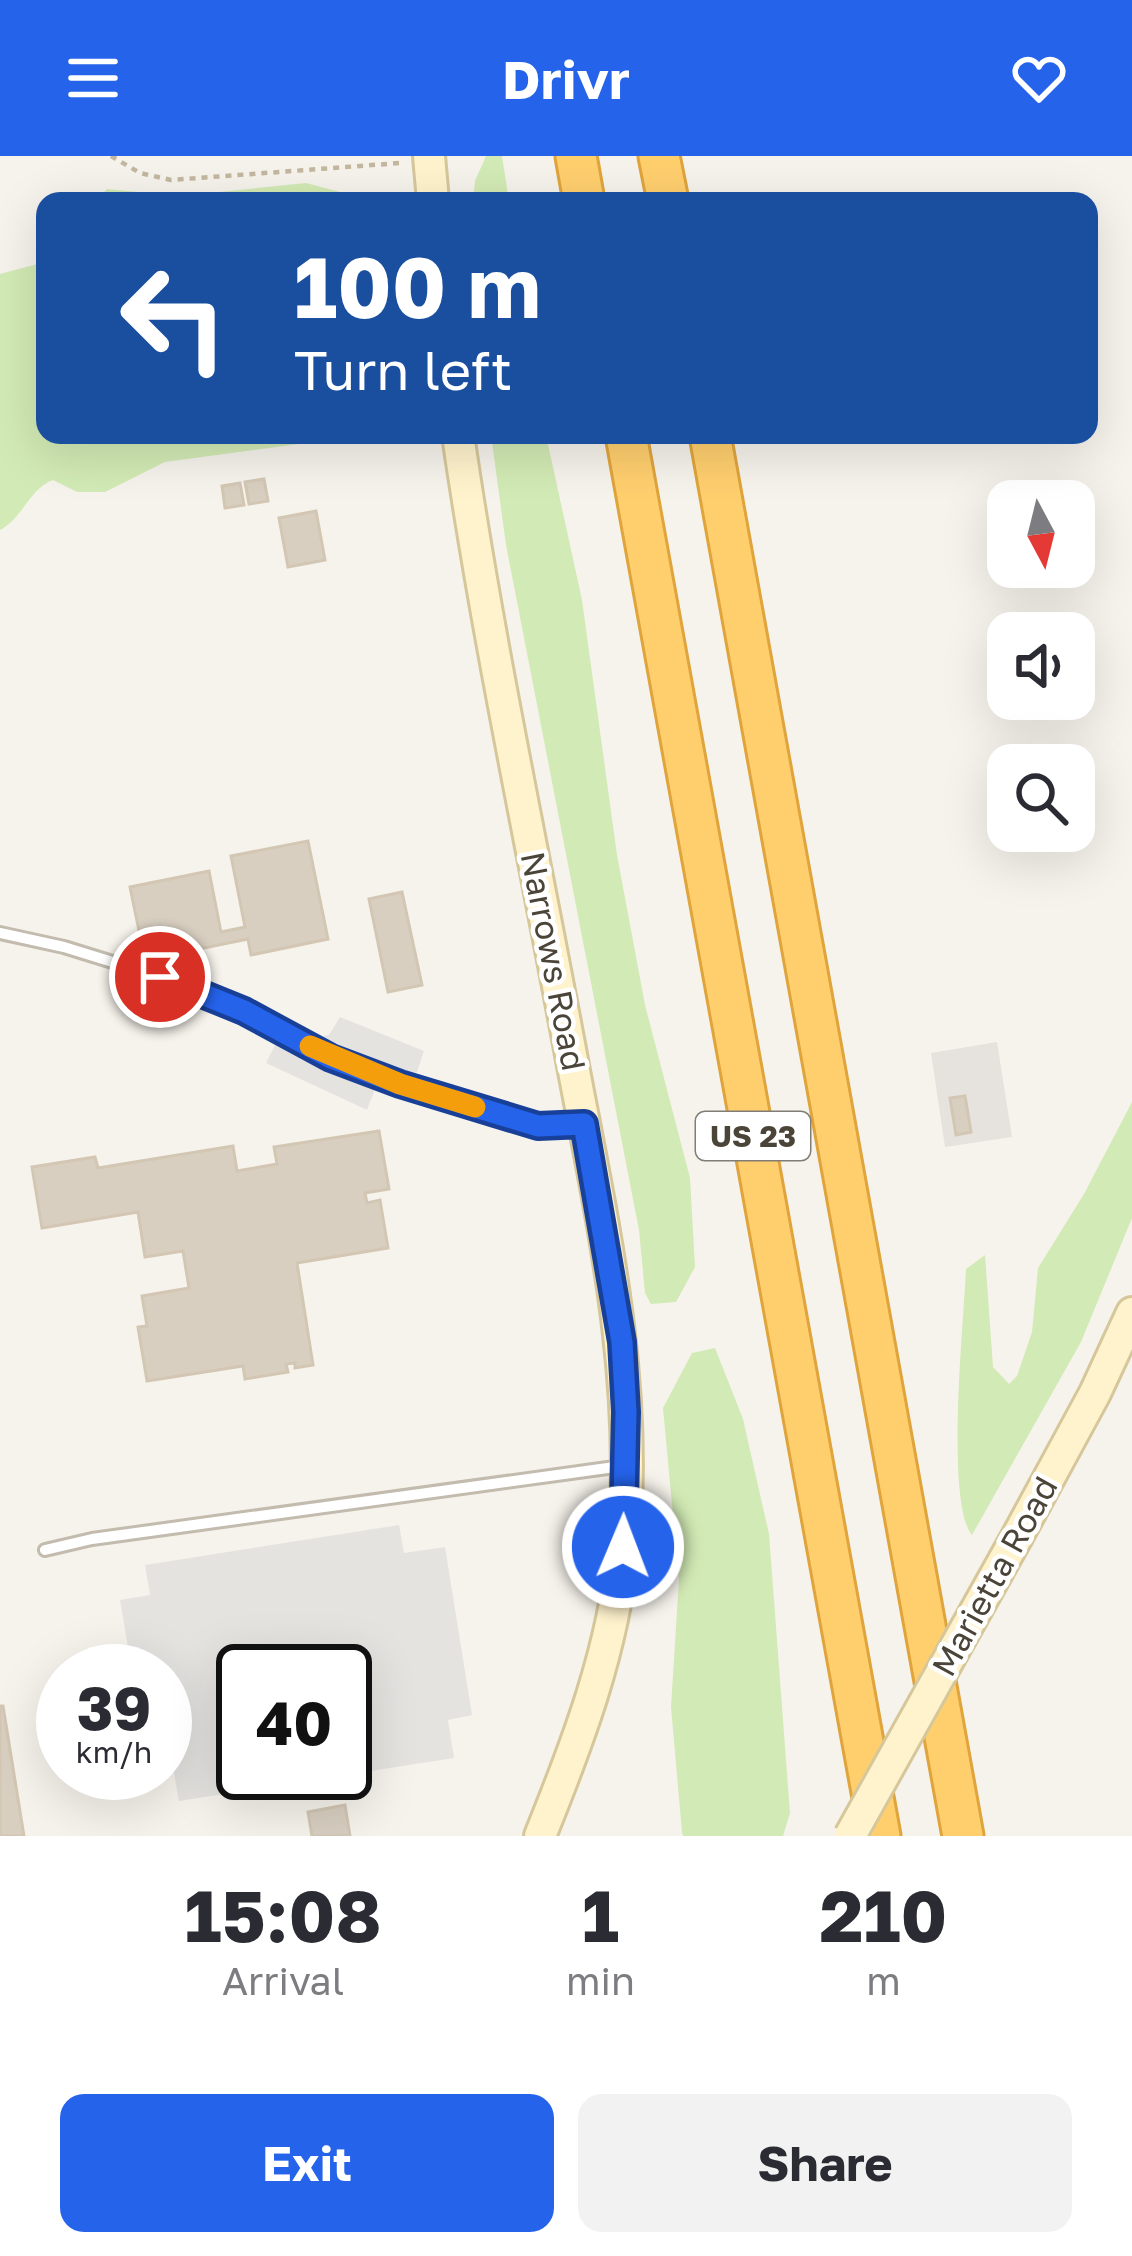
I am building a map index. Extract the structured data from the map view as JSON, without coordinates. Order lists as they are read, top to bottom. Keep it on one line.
{"streets":{"highway":["US 23"],"street":["Narrows Road","Marietta Road"]},"north":"bottom","page":{"header":"Drivr","turn":["100 m","Turn left"],"speed":"39 km/h","limit":"40","eta":["15:08","Arrival","1","min","210","m"],"buttons":["Exit","Share"]}}
